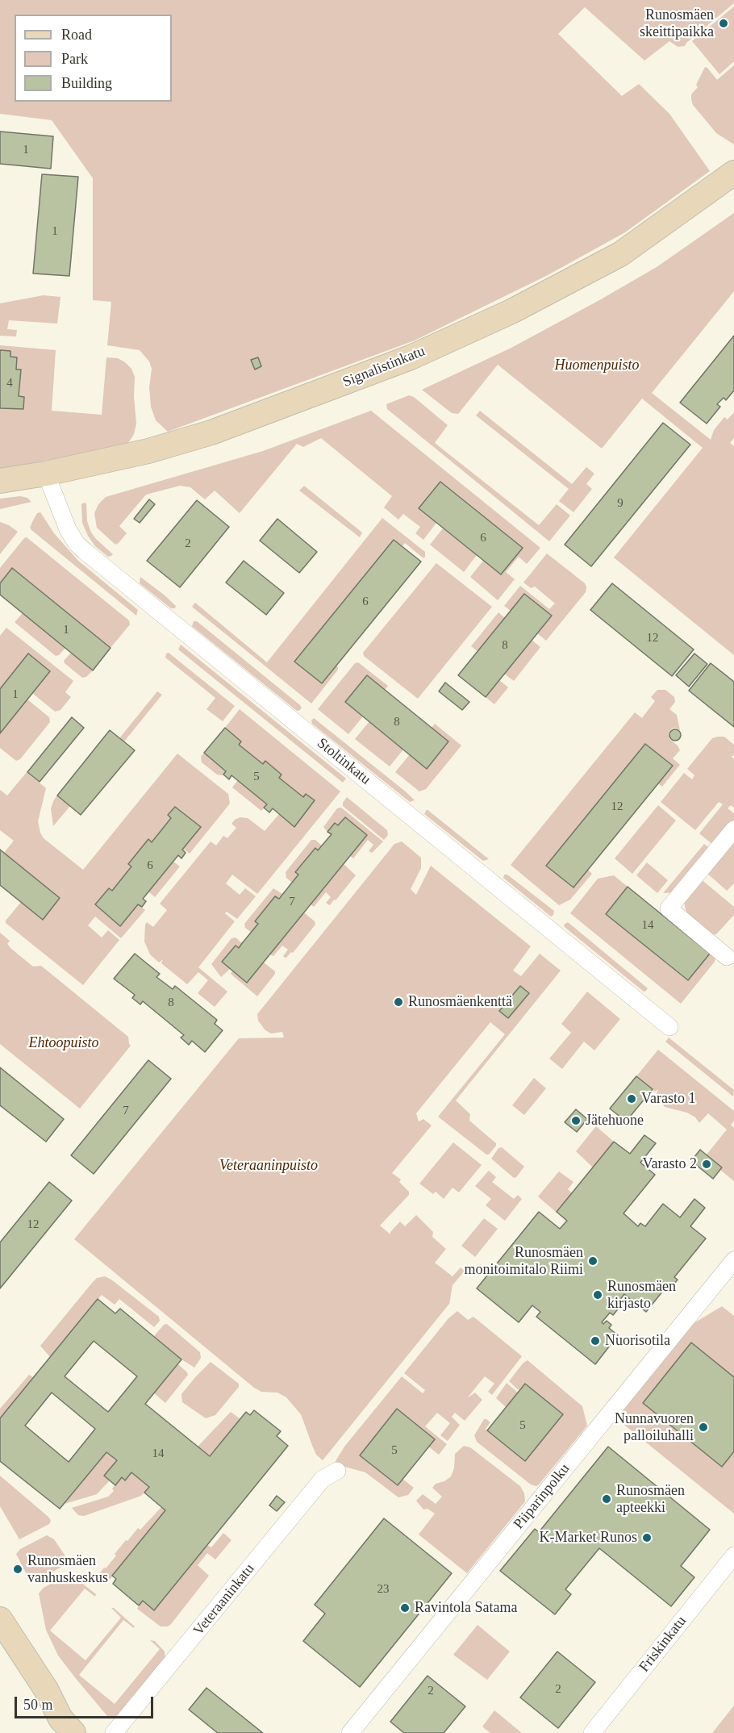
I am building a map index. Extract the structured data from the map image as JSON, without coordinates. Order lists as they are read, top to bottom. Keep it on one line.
{"streets":{"street":["Signalistinkatu","Stoltinkatu","Piiparinpolku","Veteraaninkatu","Friskinkatu"]},"crossings":[["Signalistinkatu","Stoltinkatu"]],"parks":["Huomenpuisto","Ehtoopuisto","Veteraaninpuisto"],"places":["Runosmäen skeittipaikka","Runosmäenkenttä","Varasto 1","Jätehuone","Varasto 2","Runosmäen monitoimitalo Riimi","Runosmäen kirjasto","Nuorisotila","Nunnavuoren palloiluhalli","Runosmäen apteekki","K-Market Runos","Runosmäen vanhuskeskus","Ravintola Satama"],"house_numbers":["1","1","4","9","6","2","6","1","12","8","1","8","5","12","6","7","14","8","7","12","5","5","14","23","2","2"],"legend":["Road","Park","Building"],"scale_bar":"50 m"}
